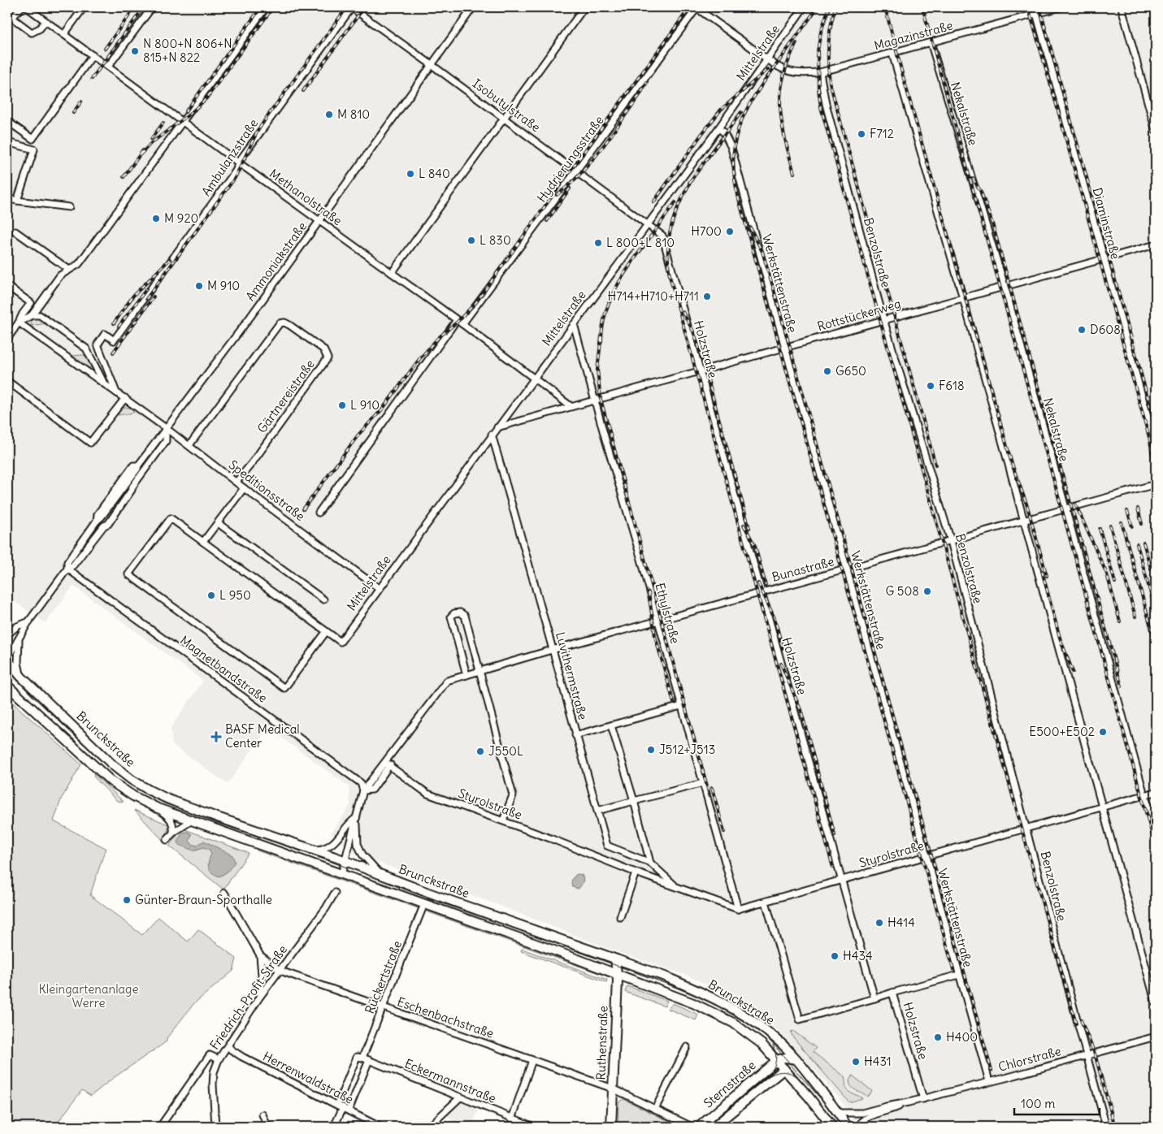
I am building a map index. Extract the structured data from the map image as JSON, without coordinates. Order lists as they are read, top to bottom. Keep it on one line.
{"streets":{"main road":["Brunckstraße","Ruthenstraße","Sternstraße"],"street":["Magazinstraße","Mittelstraße","Isobutylstraße","Nekalstraße","Ambulanzstraße","Hydrierungsstraße","Methanolstraße","Diaminstraße","Benzolstraße","Ammoniakstraße","Werkstättenstraße","Rottstückerweg","Holzstraße","Gärtnereistraße","Speditionsstraße","Bunastraße","Ethylstraße","Magnetbandstraße","Luvithermstraße","Styrolstraße","Rückertstraße","Friedrich-Profit-Straße","Eschenbachstraße","Chlorstraße","Herrenwaldstraße","Eckermannstraße"]},"crossings":[["Magazinstraße","Nekalstraße"],["Magazinstraße","Diaminstraße"],["Magazinstraße","Benzolstraße"],["Mittelstraße","Isobutylstraße"],["Mittelstraße","Methanolstraße"],["Mittelstraße","Werkstättenstraße"],["Mittelstraße","Rottstückerweg"],["Mittelstraße","Holzstraße"],["Mittelstraße","Speditionsstraße"],["Mittelstraße","Ethylstraße"],["Mittelstraße","Luvithermstraße"],["Isobutylstraße","Ambulanzstraße"],["Isobutylstraße","Hydrierungsstraße"],["Isobutylstraße","Ammoniakstraße"],["Isobutylstraße","Holzstraße"],["Nekalstraße","Rottstückerweg"],["Nekalstraße","Bunastraße"],["Nekalstraße","Styrolstraße"],["Ambulanzstraße","Methanolstraße"],["Ambulanzstraße","Speditionsstraße"],["Hydrierungsstraße","Methanolstraße"],["Methanolstraße","Ammoniakstraße"],["Methanolstraße","Rottstückerweg"],["Diaminstraße","Rottstückerweg"],["Benzolstraße","Rottstückerweg"],["Benzolstraße","Bunastraße"],["Benzolstraße","Styrolstraße"],["Benzolstraße","Chlorstraße"],["Ammoniakstraße","Speditionsstraße"],["Ammoniakstraße","Magnetbandstraße"],["Ammoniakstraße","Brunckstraße"],["Werkstättenstraße","Rottstückerweg"],["Werkstättenstraße","Bunastraße"],["Werkstättenstraße","Styrolstraße"],["Werkstättenstraße","Chlorstraße"],["Rottstückerweg","Holzstraße"],["Rottstückerweg","Ethylstraße"],["Holzstraße","Bunastraße"],["Holzstraße","Styrolstraße"],["Holzstraße","Chlorstraße"],["Gärtnereistraße","Speditionsstraße"],["Bunastraße","Ethylstraße"],["Bunastraße","Luvithermstraße"],["Ethylstraße","Styrolstraße"],["Brunckstraße","Rückertstraße"],["Brunckstraße","Ruthenstraße"],["Brunckstraße","Sternstraße"],["Rückertstraße","Eschenbachstraße"],["Rückertstraße","Herrenwaldstraße"],["Rückertstraße","Eckermannstraße"],["Friedrich-Profit-Straße","Eschenbachstraße"],["Friedrich-Profit-Straße","Herrenwaldstraße"],["Eschenbachstraße","Ruthenstraße"]],"parks":["Kleingartenanlage Werre"],"places":{"other":["N 800+N 806+N 815+N 822","M 810","F712","L 840","M 920","H700","L 830","L 800+L 810","M 910","H714+H710+H711","D608","G650","F618","L 910","G 508","L 950","E500+E502","J512+J513","J550L","Günter-Braun-Sporthalle","H414","H434","H400","H431"],"health":["BASF Medical Center"]},"scale_bar":"100 m"}
